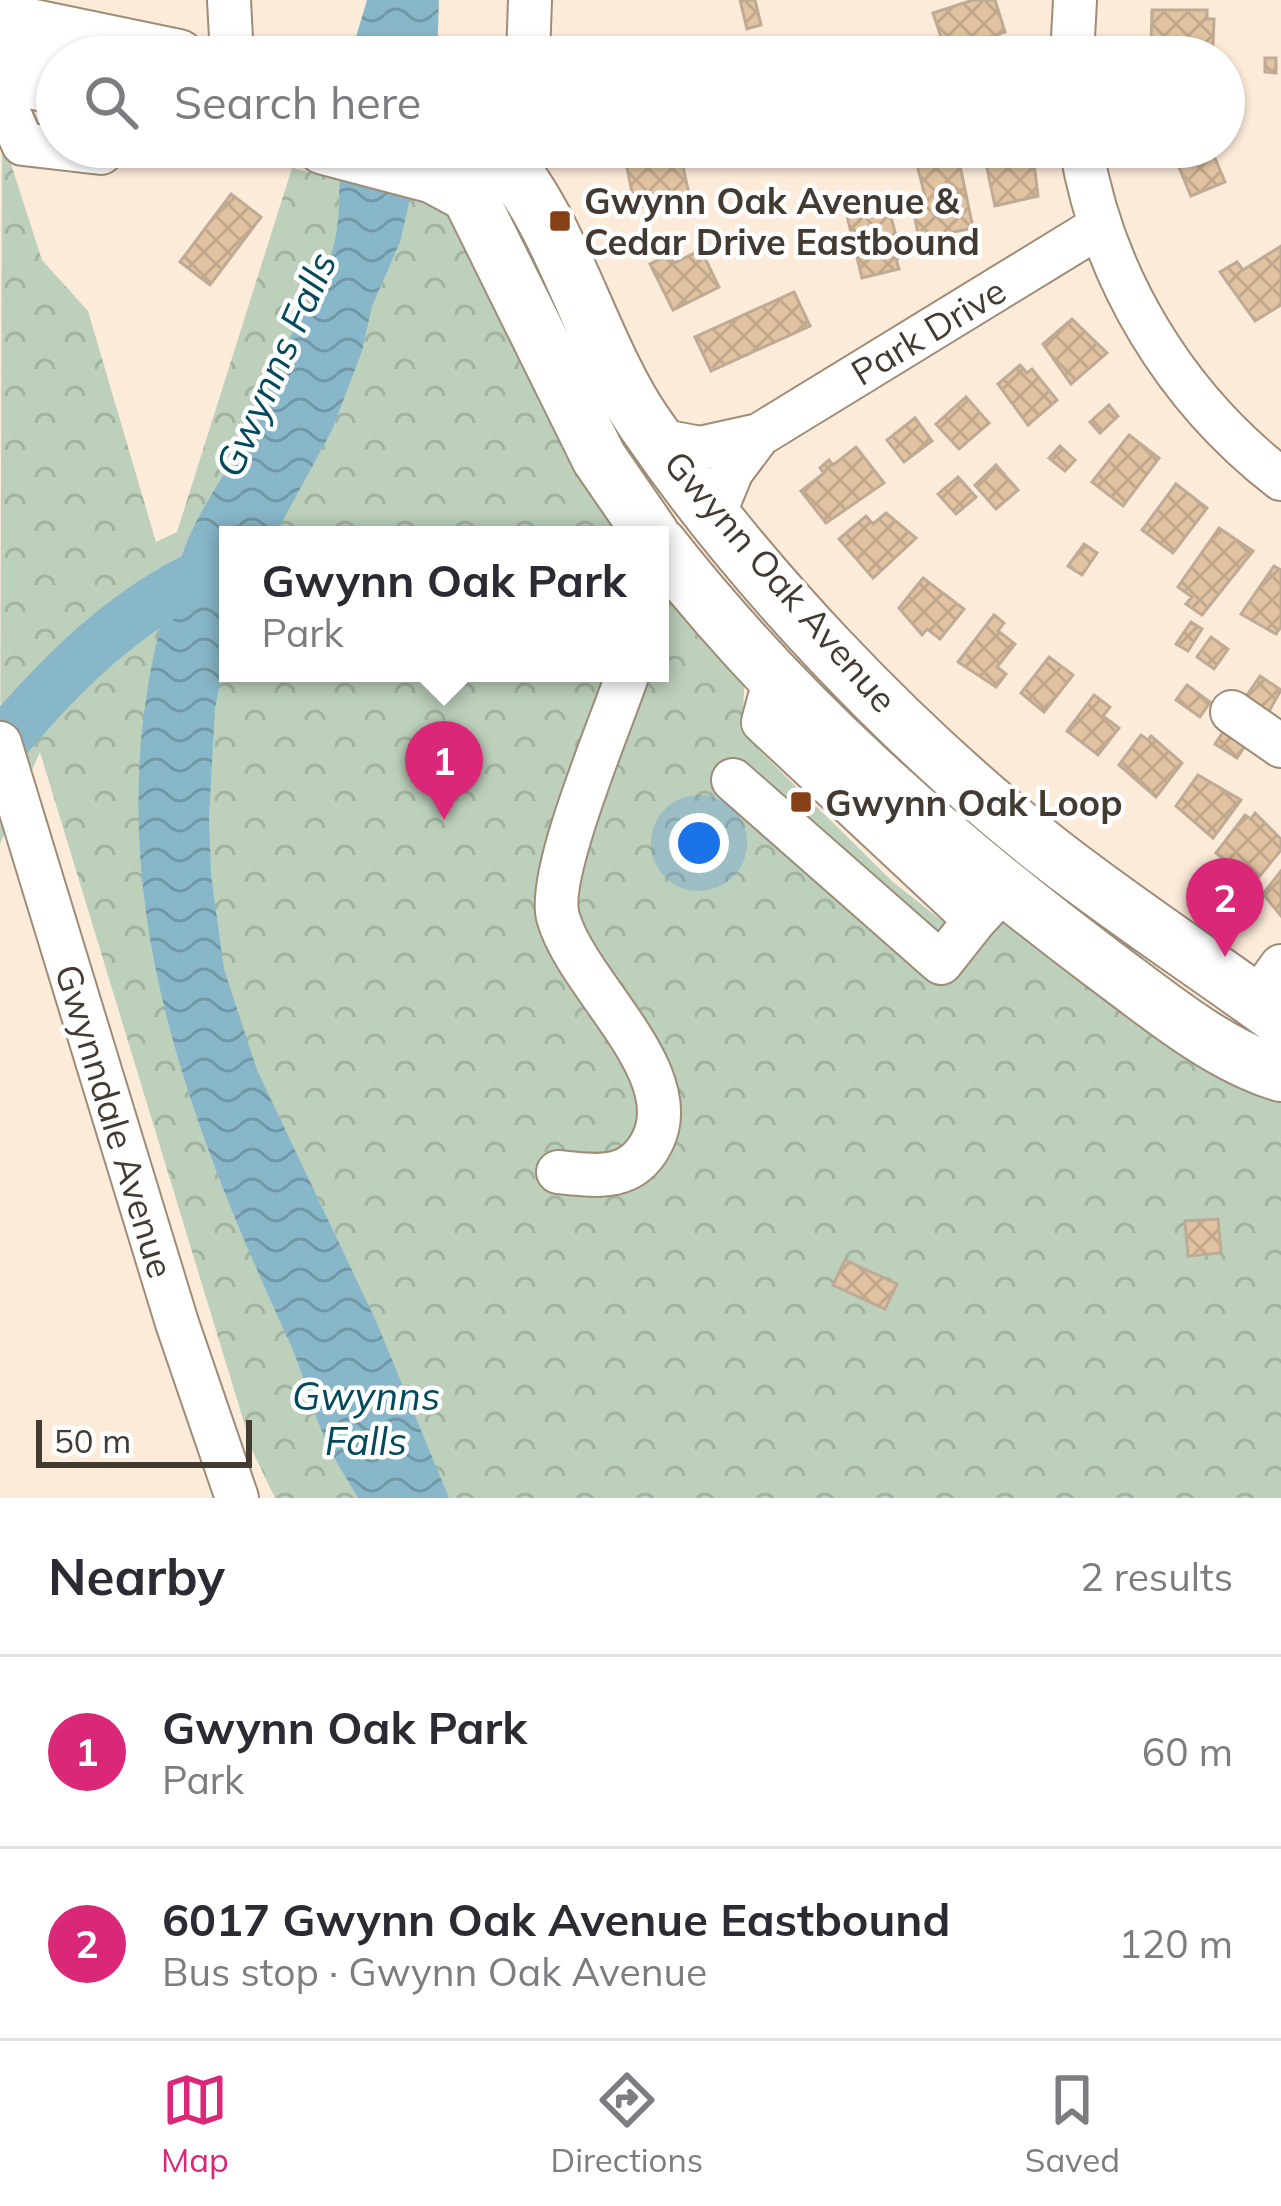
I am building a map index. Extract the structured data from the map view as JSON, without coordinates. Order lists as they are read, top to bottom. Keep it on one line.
{"streets":{"main road":["Gwynn Oak Avenue"],"street":["Park Drive","Gwynndale Avenue"]},"crossings":[["Park Drive","Gwynn Oak Avenue"]],"water":["Gwynns Falls"],"places":{"transit":["Gwynn Oak Avenue & Cedar Drive Eastbound","Gwynn Oak Loop"]},"scale_bar":"50 m","page":{"search":"Search here","popup":["Gwynn Oak Park","Park"],"pins":["1","2"],"scale":"50 m","heading":["Nearby","2 results"],"list":[{"mark":"1","name":"Gwynn Oak Park","note":"Park","value":"60 m"},{"mark":"2","name":"6017 Gwynn Oak Avenue Eastbound","note":"Bus stop · Gwynn Oak Avenue","value":"120 m"}],"nav":["Map","Directions","Saved"]}}
